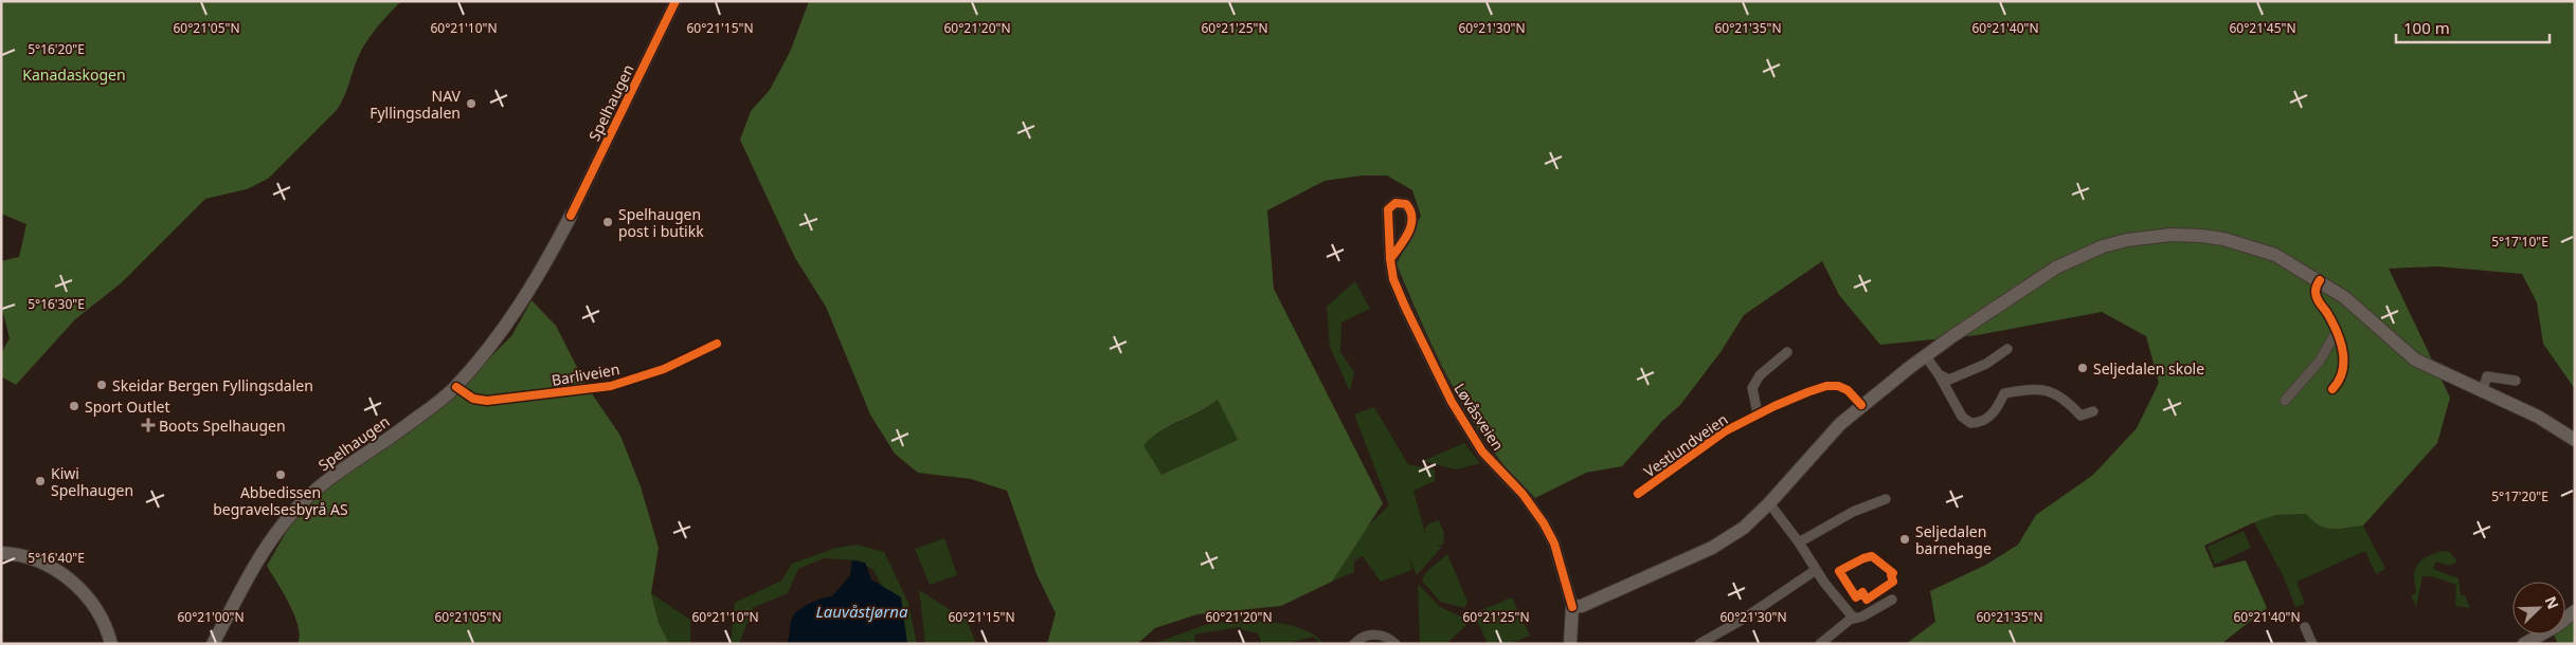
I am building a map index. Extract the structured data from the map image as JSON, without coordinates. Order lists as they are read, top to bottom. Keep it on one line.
{"streets":{"main road":["Spelhaugen","Løvåsveien"],"street":["Barliveien","Vestlundveien"]},"crossings":[["Spelhaugen","Barliveien"]],"water":["Lauvåstjørna"],"parks":["Kanadaskogen"],"places":{"other":["NAV Fyllingsdalen","Spelhaugen post i butikk","Seljedalen skole","Skeidar Bergen Fyllingsdalen","Sport Outlet","Abbedissen begravelsesbyrå AS","Kiwi Spelhaugen","Seljedalen barnehage"],"health":["Boots Spelhaugen"]},"scale_bar":"100 m","north":"top right","coordinates":["60°21'05\"N","60°21'10\"N","60°21'15\"N","60°21'20\"N","60°21'25\"N","60°21'30\"N","60°21'35\"N","60°21'40\"N","60°21'45\"N","5°16'20\"E","5°17'10\"E","5°16'30\"E","5°17'20\"E","5°16'40\"E","60°21'00\"N"]}
